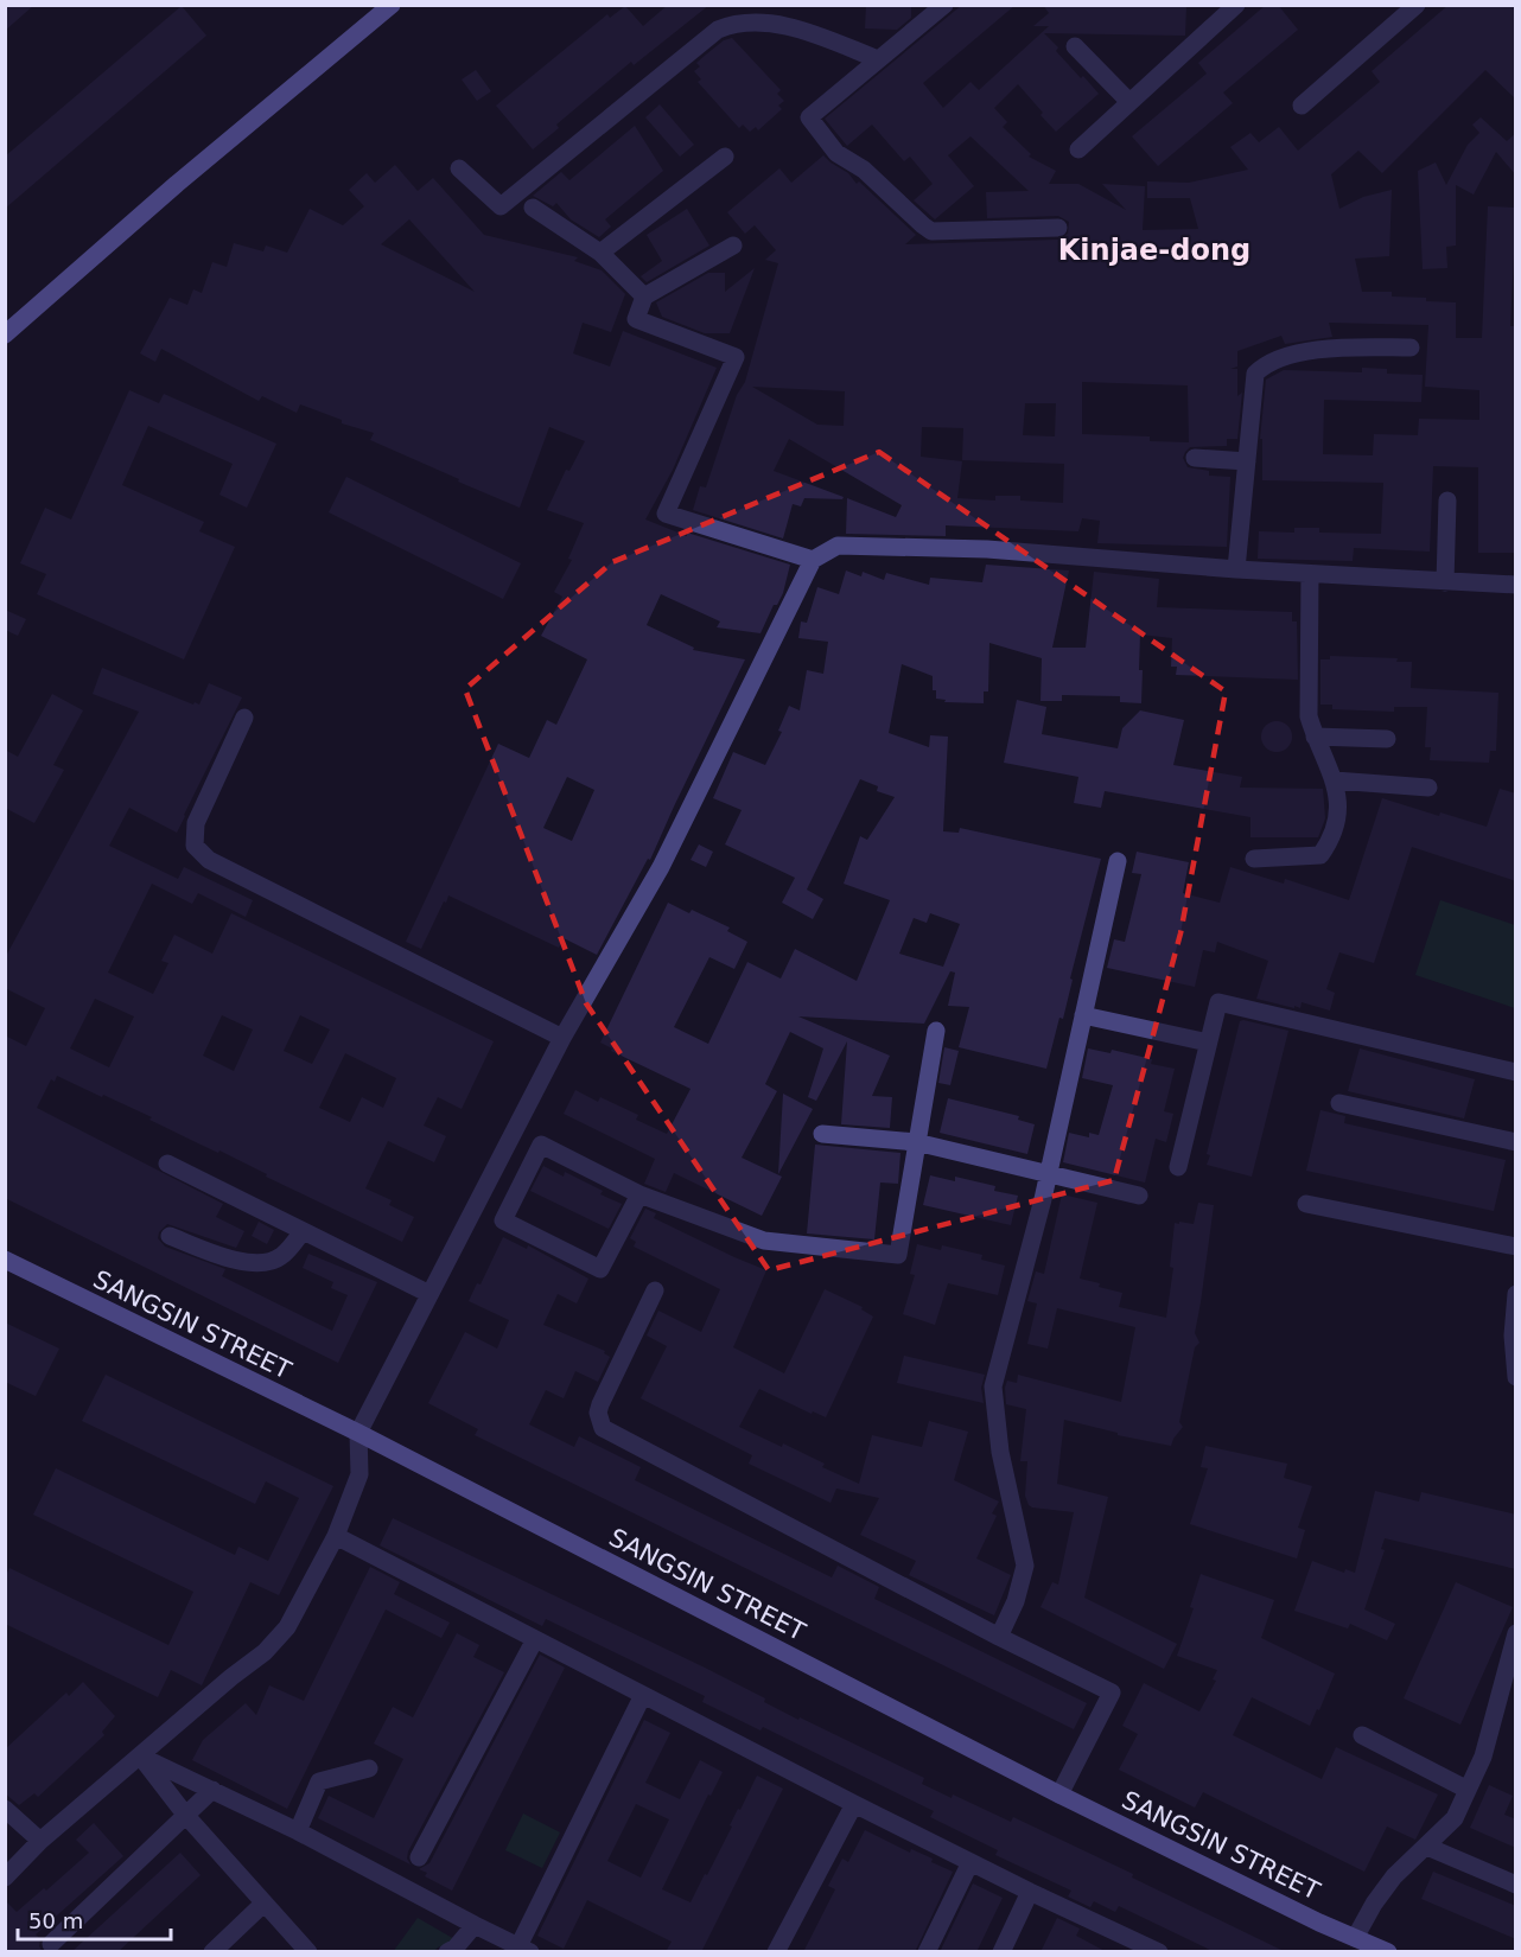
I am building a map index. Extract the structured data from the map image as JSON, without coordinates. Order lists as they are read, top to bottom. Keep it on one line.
{"streets":{"main road":["SANGSIN STREET"]},"districts":["Kinjae-dong"],"scale_bar":"50 m"}
